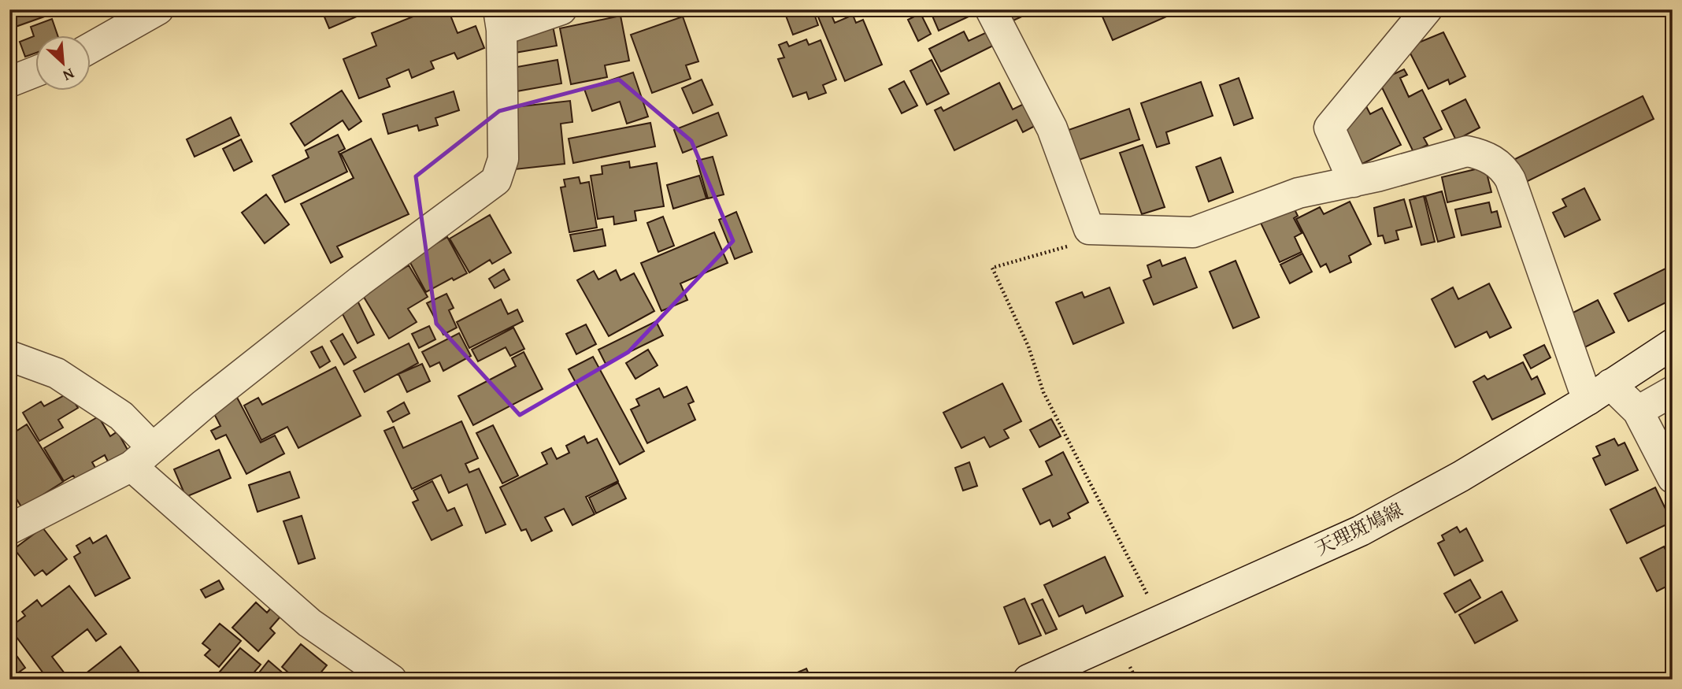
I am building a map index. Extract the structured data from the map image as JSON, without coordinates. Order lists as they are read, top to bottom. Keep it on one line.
{"streets":{"street":["天理斑鳩線"]},"north":"bottom right"}
